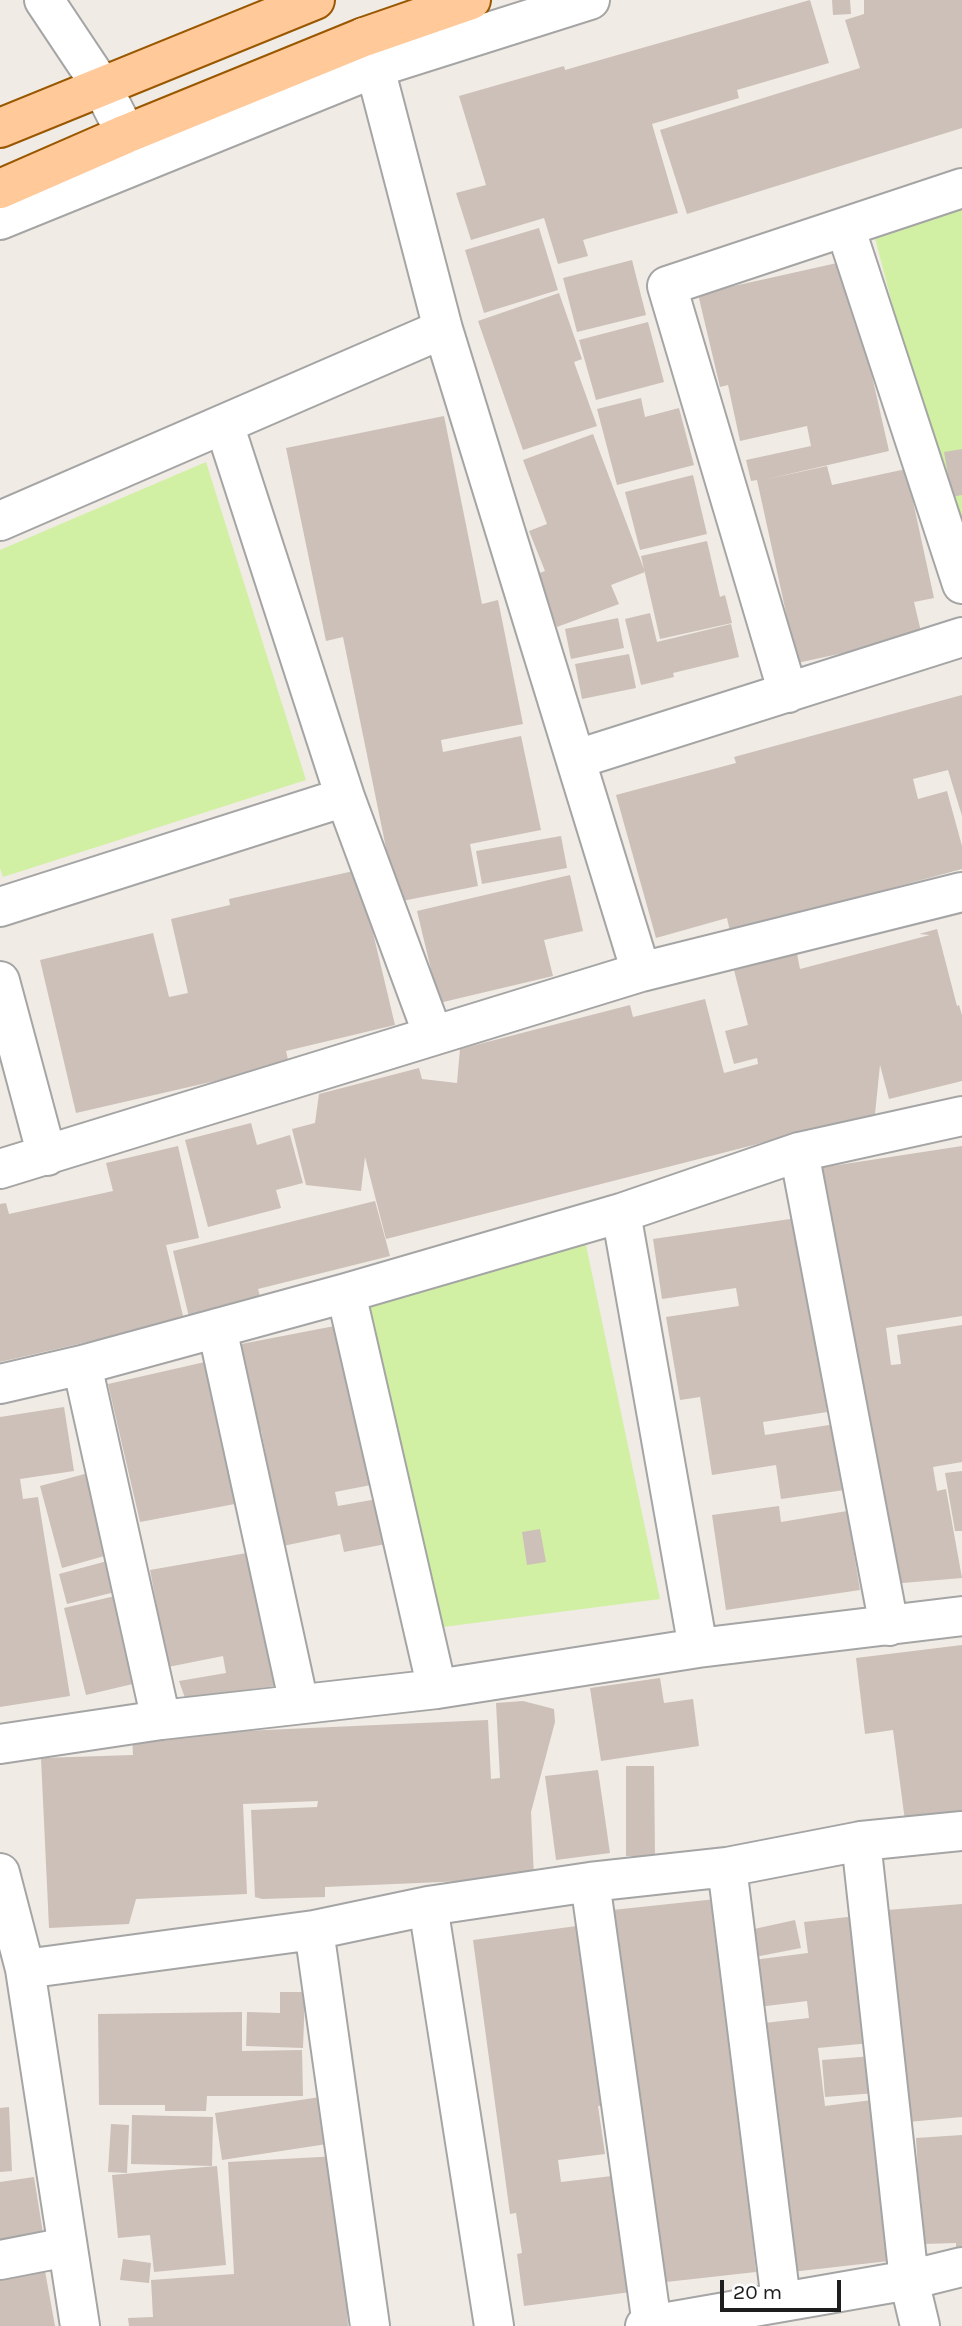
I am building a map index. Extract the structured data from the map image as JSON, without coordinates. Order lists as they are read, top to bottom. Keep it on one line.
{"scale_bar":"20 m"}
